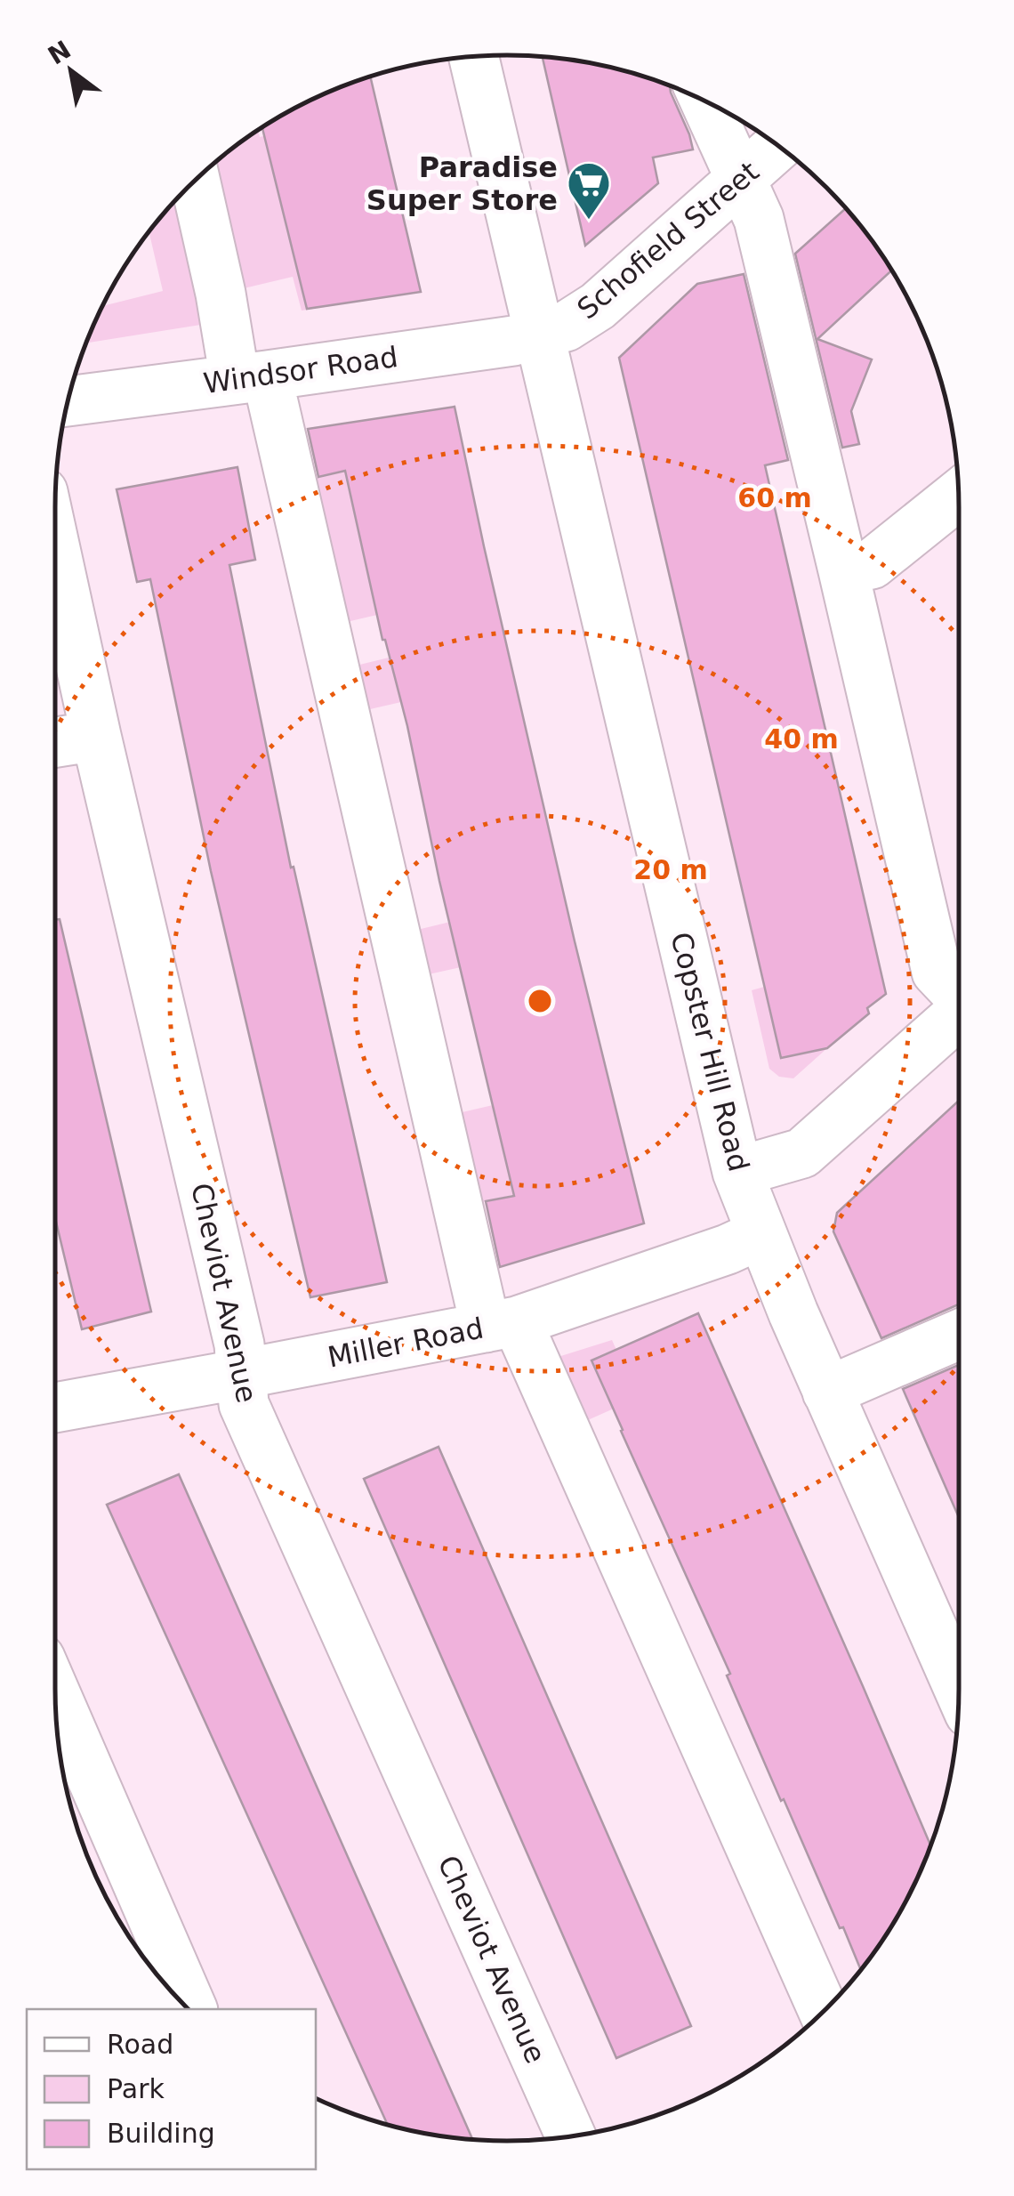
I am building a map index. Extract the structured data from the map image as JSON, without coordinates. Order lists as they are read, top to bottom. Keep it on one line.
{"streets":{"street":["Schofield Street","Windsor Road","Copster Hill Road","Cheviot Avenue","Miller Road"]},"crossings":[["Schofield Street","Windsor Road"],["Schofield Street","Copster Hill Road"],["Windsor Road","Copster Hill Road"],["Copster Hill Road","Miller Road"],["Cheviot Avenue","Miller Road"]],"places":{"supermarket":["Paradise Super Store"]},"legend":["Road","Park","Building"],"north":"top left","rings":["60 m","40 m","20 m"]}
